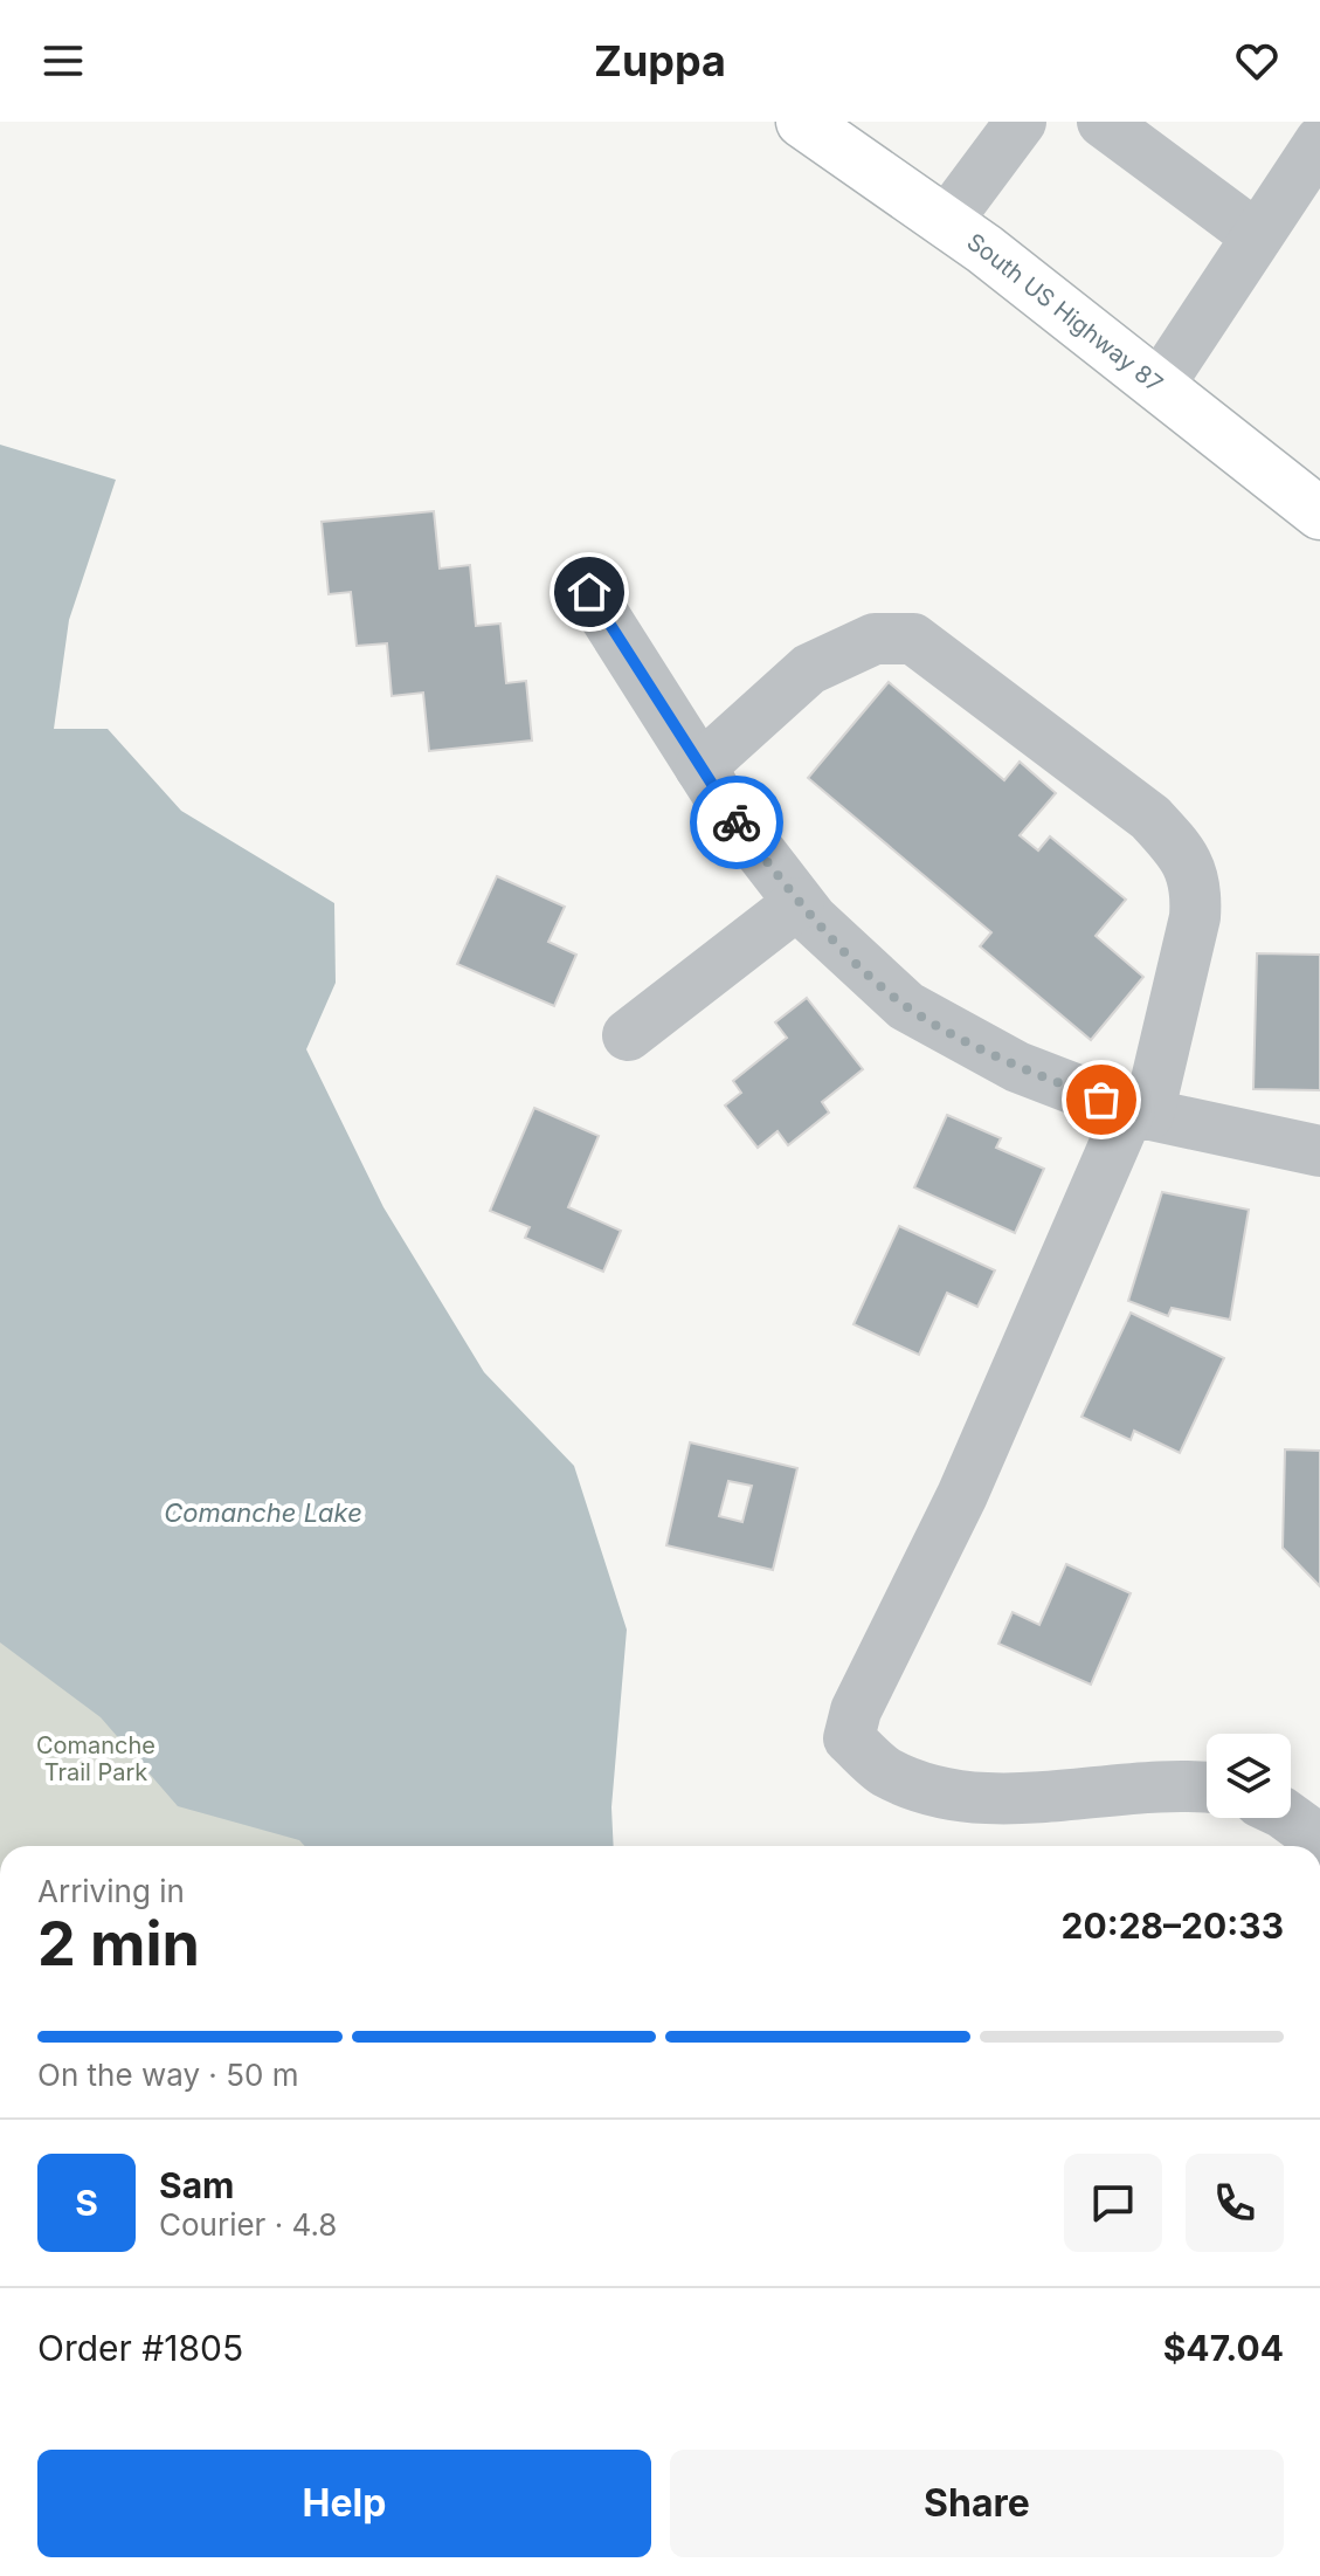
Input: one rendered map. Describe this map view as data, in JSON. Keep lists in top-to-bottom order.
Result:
{
  "streets": {
    "main road": ["South US Highway 87"]
  },
  "water": ["Comanche Lake"],
  "parks": ["Comanche Trail Park"],
  "page": {
    "header": "Zuppa",
    "heading": ["2 min", "Arriving in", "20:28–20:33"],
    "panel": [
      "Sam",
      "Courier · 4.8",
      "Order #1805",
      "$47.04"
    ],
    "bar": "On the way · 50 m",
    "round": "S",
    "buttons": ["Help", "Share"]
  }
}
